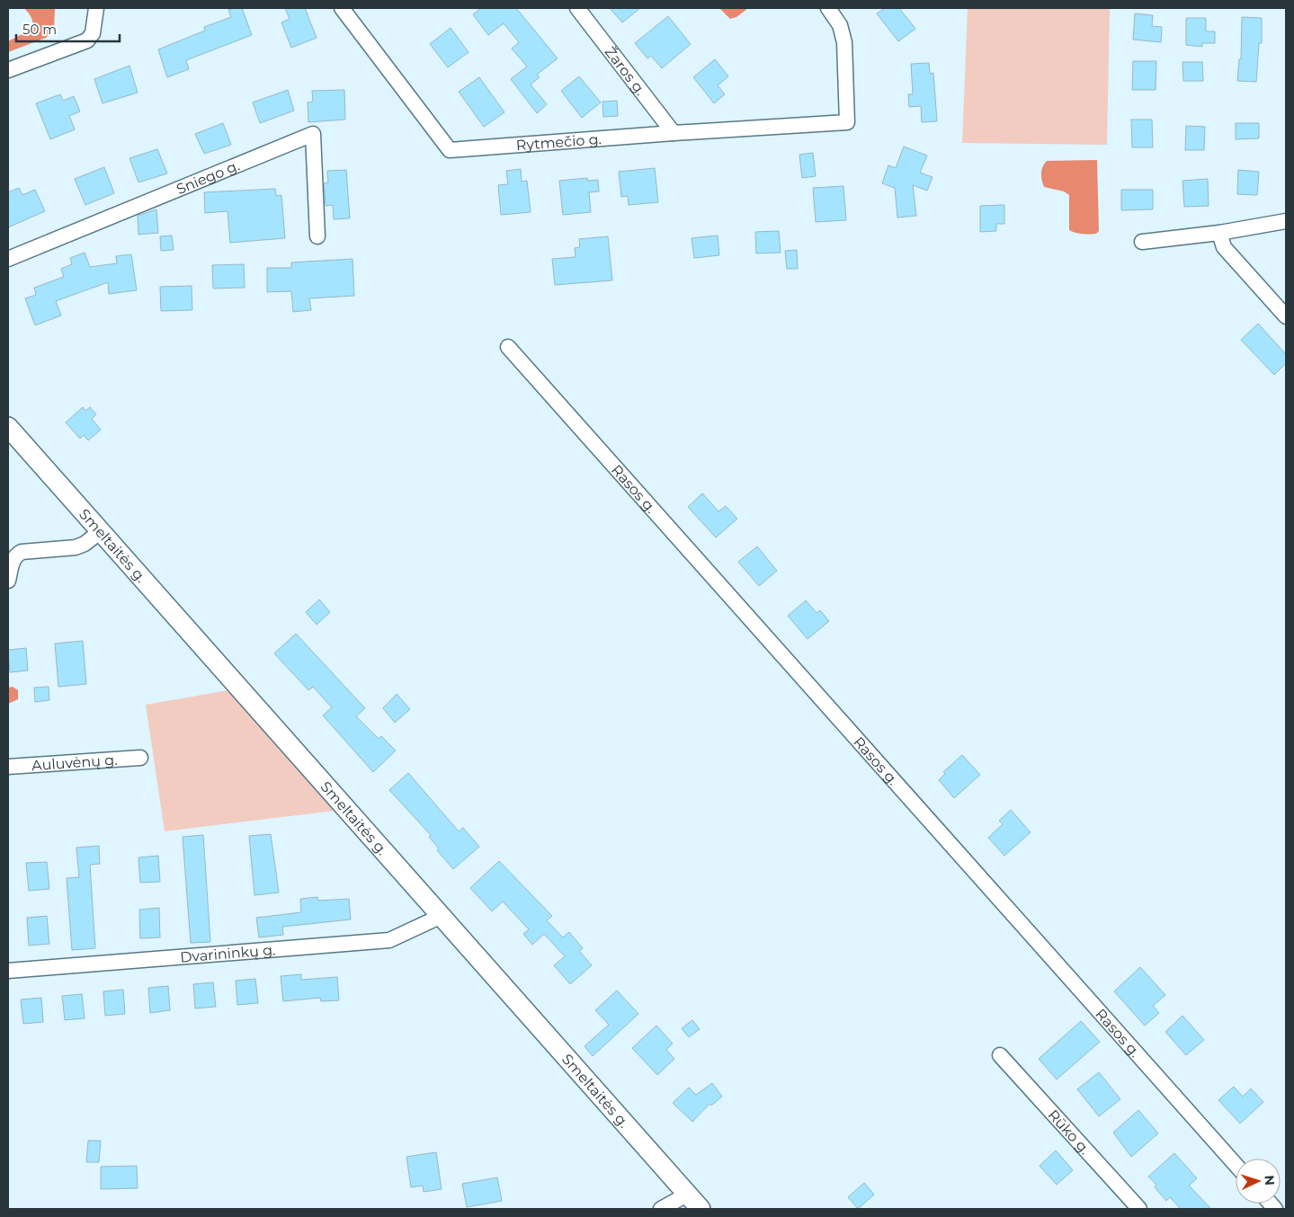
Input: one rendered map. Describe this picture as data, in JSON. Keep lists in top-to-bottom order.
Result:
{
  "streets": {
    "main road": ["Smeltaitės g."],
    "street": [
      "Žaros g.",
      "Rytmečio g.",
      "Sniego g.",
      "Rasos g.",
      "Auluvėnų g.",
      "Dvarininkų g.",
      "Rūko g."
    ]
  },
  "crossings": [
    ["Žaros g.", "Rytmečio g."],
    ["Smeltaitės g.", "Dvarininkų g."]
  ],
  "scale_bar": "50 m",
  "north": "right"
}
